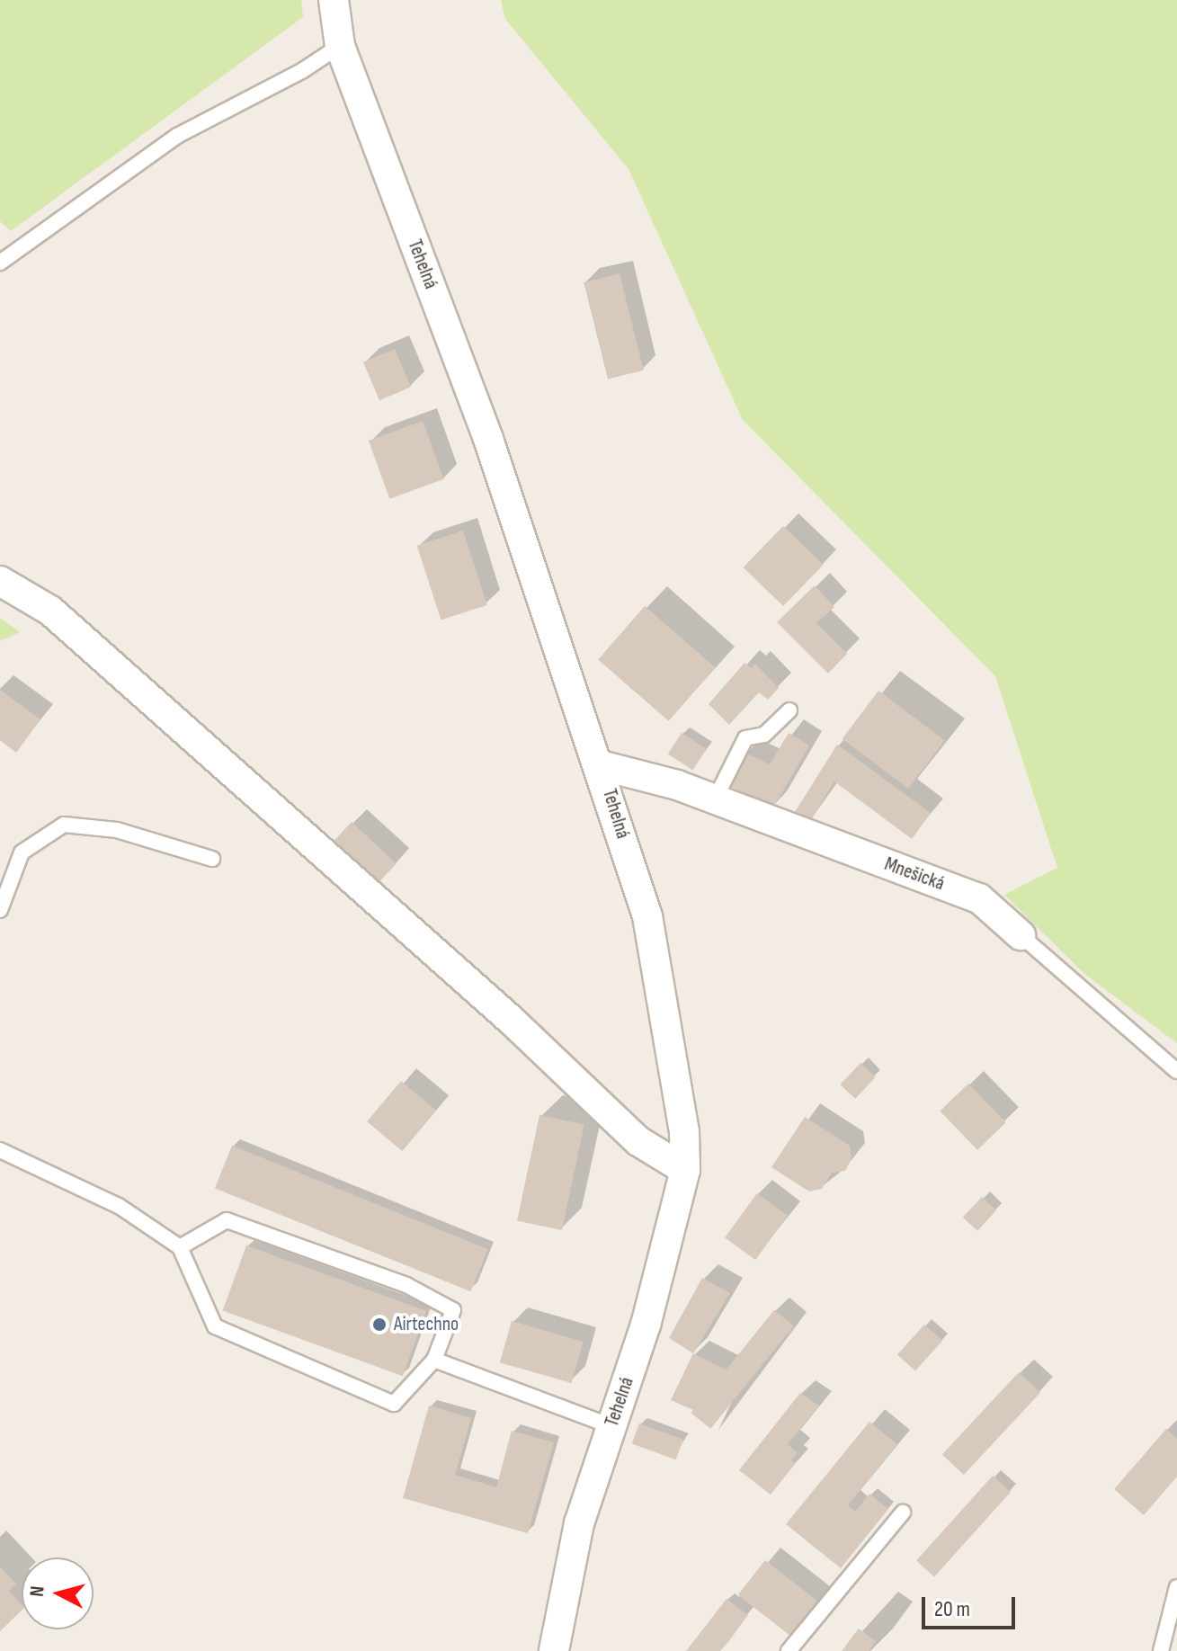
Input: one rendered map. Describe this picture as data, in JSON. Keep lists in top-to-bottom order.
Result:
{
  "streets": {
    "street": ["Tehelná", "Mnešická"]
  },
  "crossings": [
    ["Tehelná", "Mnešická"]
  ],
  "places": ["Airtechno"],
  "scale_bar": "20 m",
  "north": "left"
}
